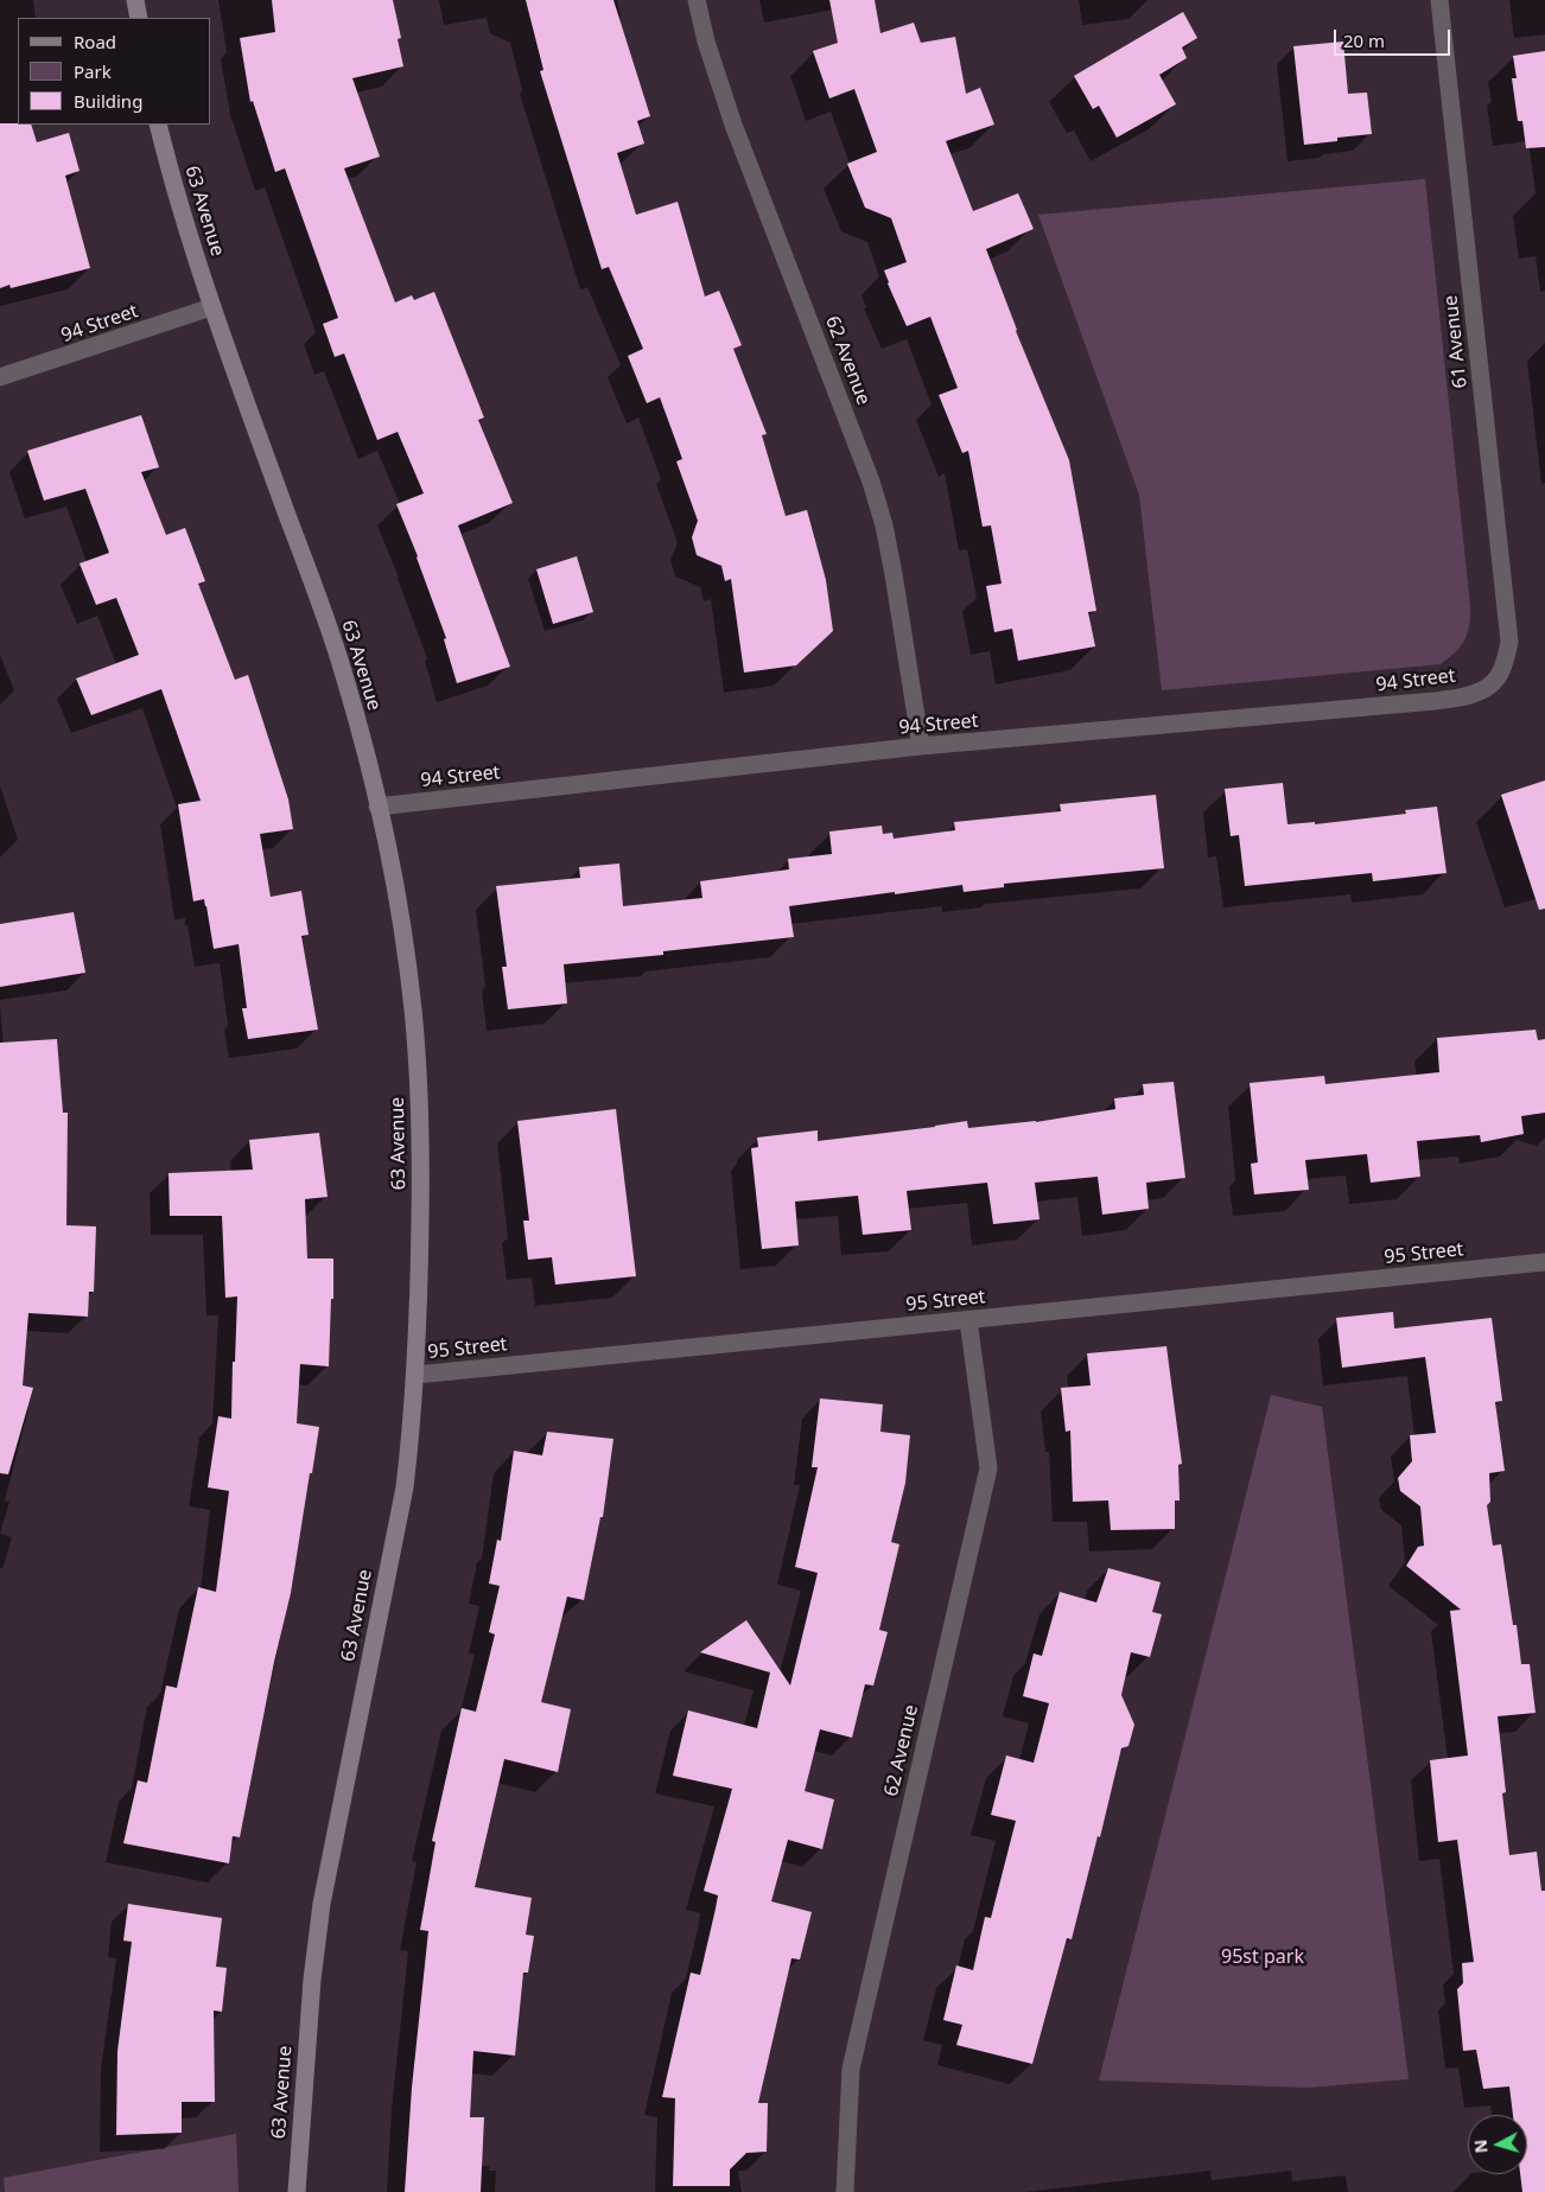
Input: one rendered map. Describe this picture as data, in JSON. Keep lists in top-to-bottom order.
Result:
{
  "streets": {
    "street": [
      "63 Avenue",
      "94 Street",
      "61 Avenue",
      "62 Avenue",
      "95 Street"
    ]
  },
  "crossings": [
    ["63 Avenue", "94 Street"],
    ["63 Avenue", "95 Street"],
    ["94 Street", "61 Avenue"],
    ["94 Street", "62 Avenue"],
    ["62 Avenue", "95 Street"]
  ],
  "parks": ["95st park"],
  "legend": ["Road", "Park", "Building"],
  "scale_bar": "20 m",
  "north": "left"
}
